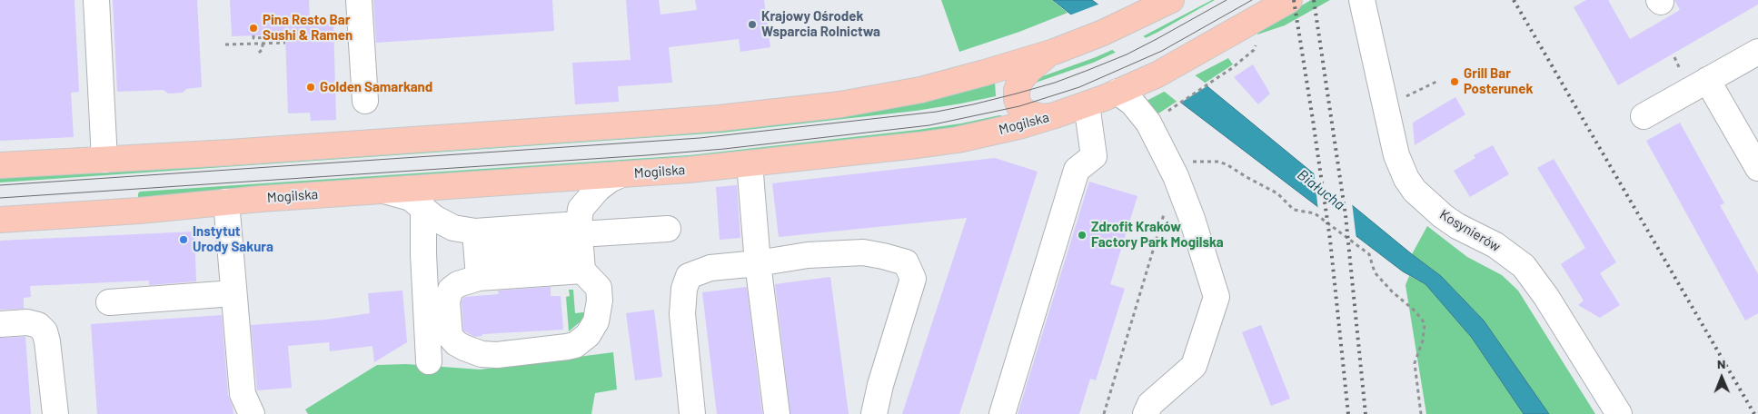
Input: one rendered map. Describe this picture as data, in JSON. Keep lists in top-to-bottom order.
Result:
{
  "streets": {
    "main road": ["Mogilska"],
    "street": ["Kosynierów"]
  },
  "water": ["Białucha"],
  "places": [
    "Krajowy Ośrodek Wsparcia Rolnictwa",
    "Pina Resto Bar Sushi & Ramen",
    "Grill Bar Posterunek",
    "Golden Samarkand",
    "Zdrofit Kraków Factory Park Mogilska",
    "Instytut Urody Sakura"
  ],
  "north": "top"
}
